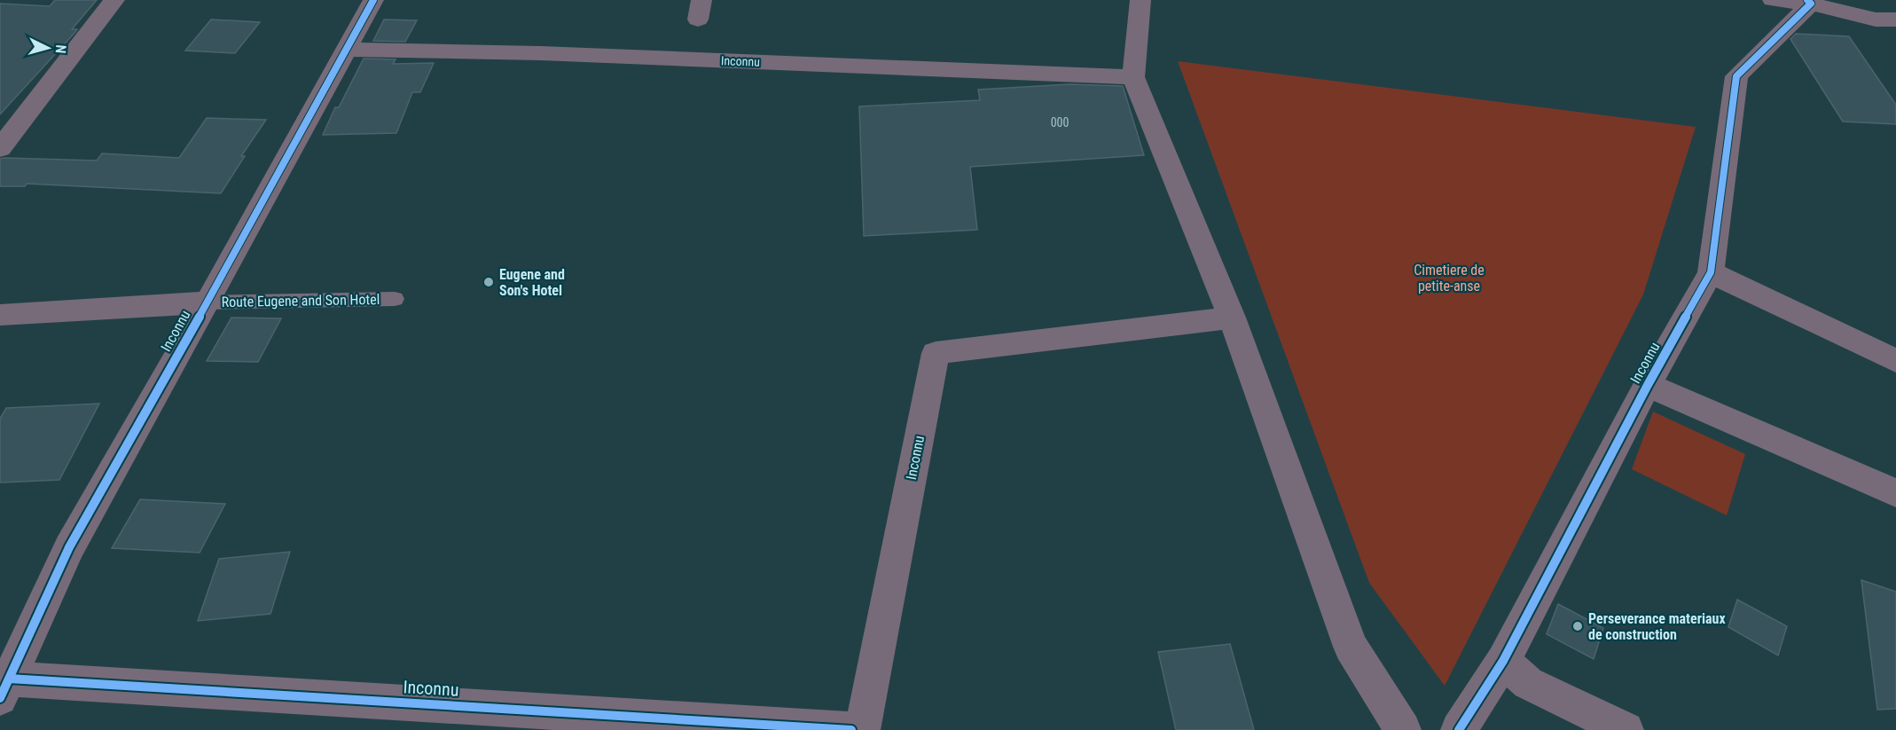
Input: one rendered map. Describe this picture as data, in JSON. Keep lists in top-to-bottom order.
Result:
{
  "streets": {
    "street": ["Inconnu"],
    "lane": ["Route Eugene and Son Hotel"]
  },
  "crossings": [
    ["Inconnu", "Route Eugene and Son Hotel"]
  ],
  "parks": ["Cimetiere de petite-anse"],
  "places": ["Eugene and Son's Hotel", "Perseverance materiaux de construction"],
  "house_numbers": ["000"],
  "north": "right"
}
